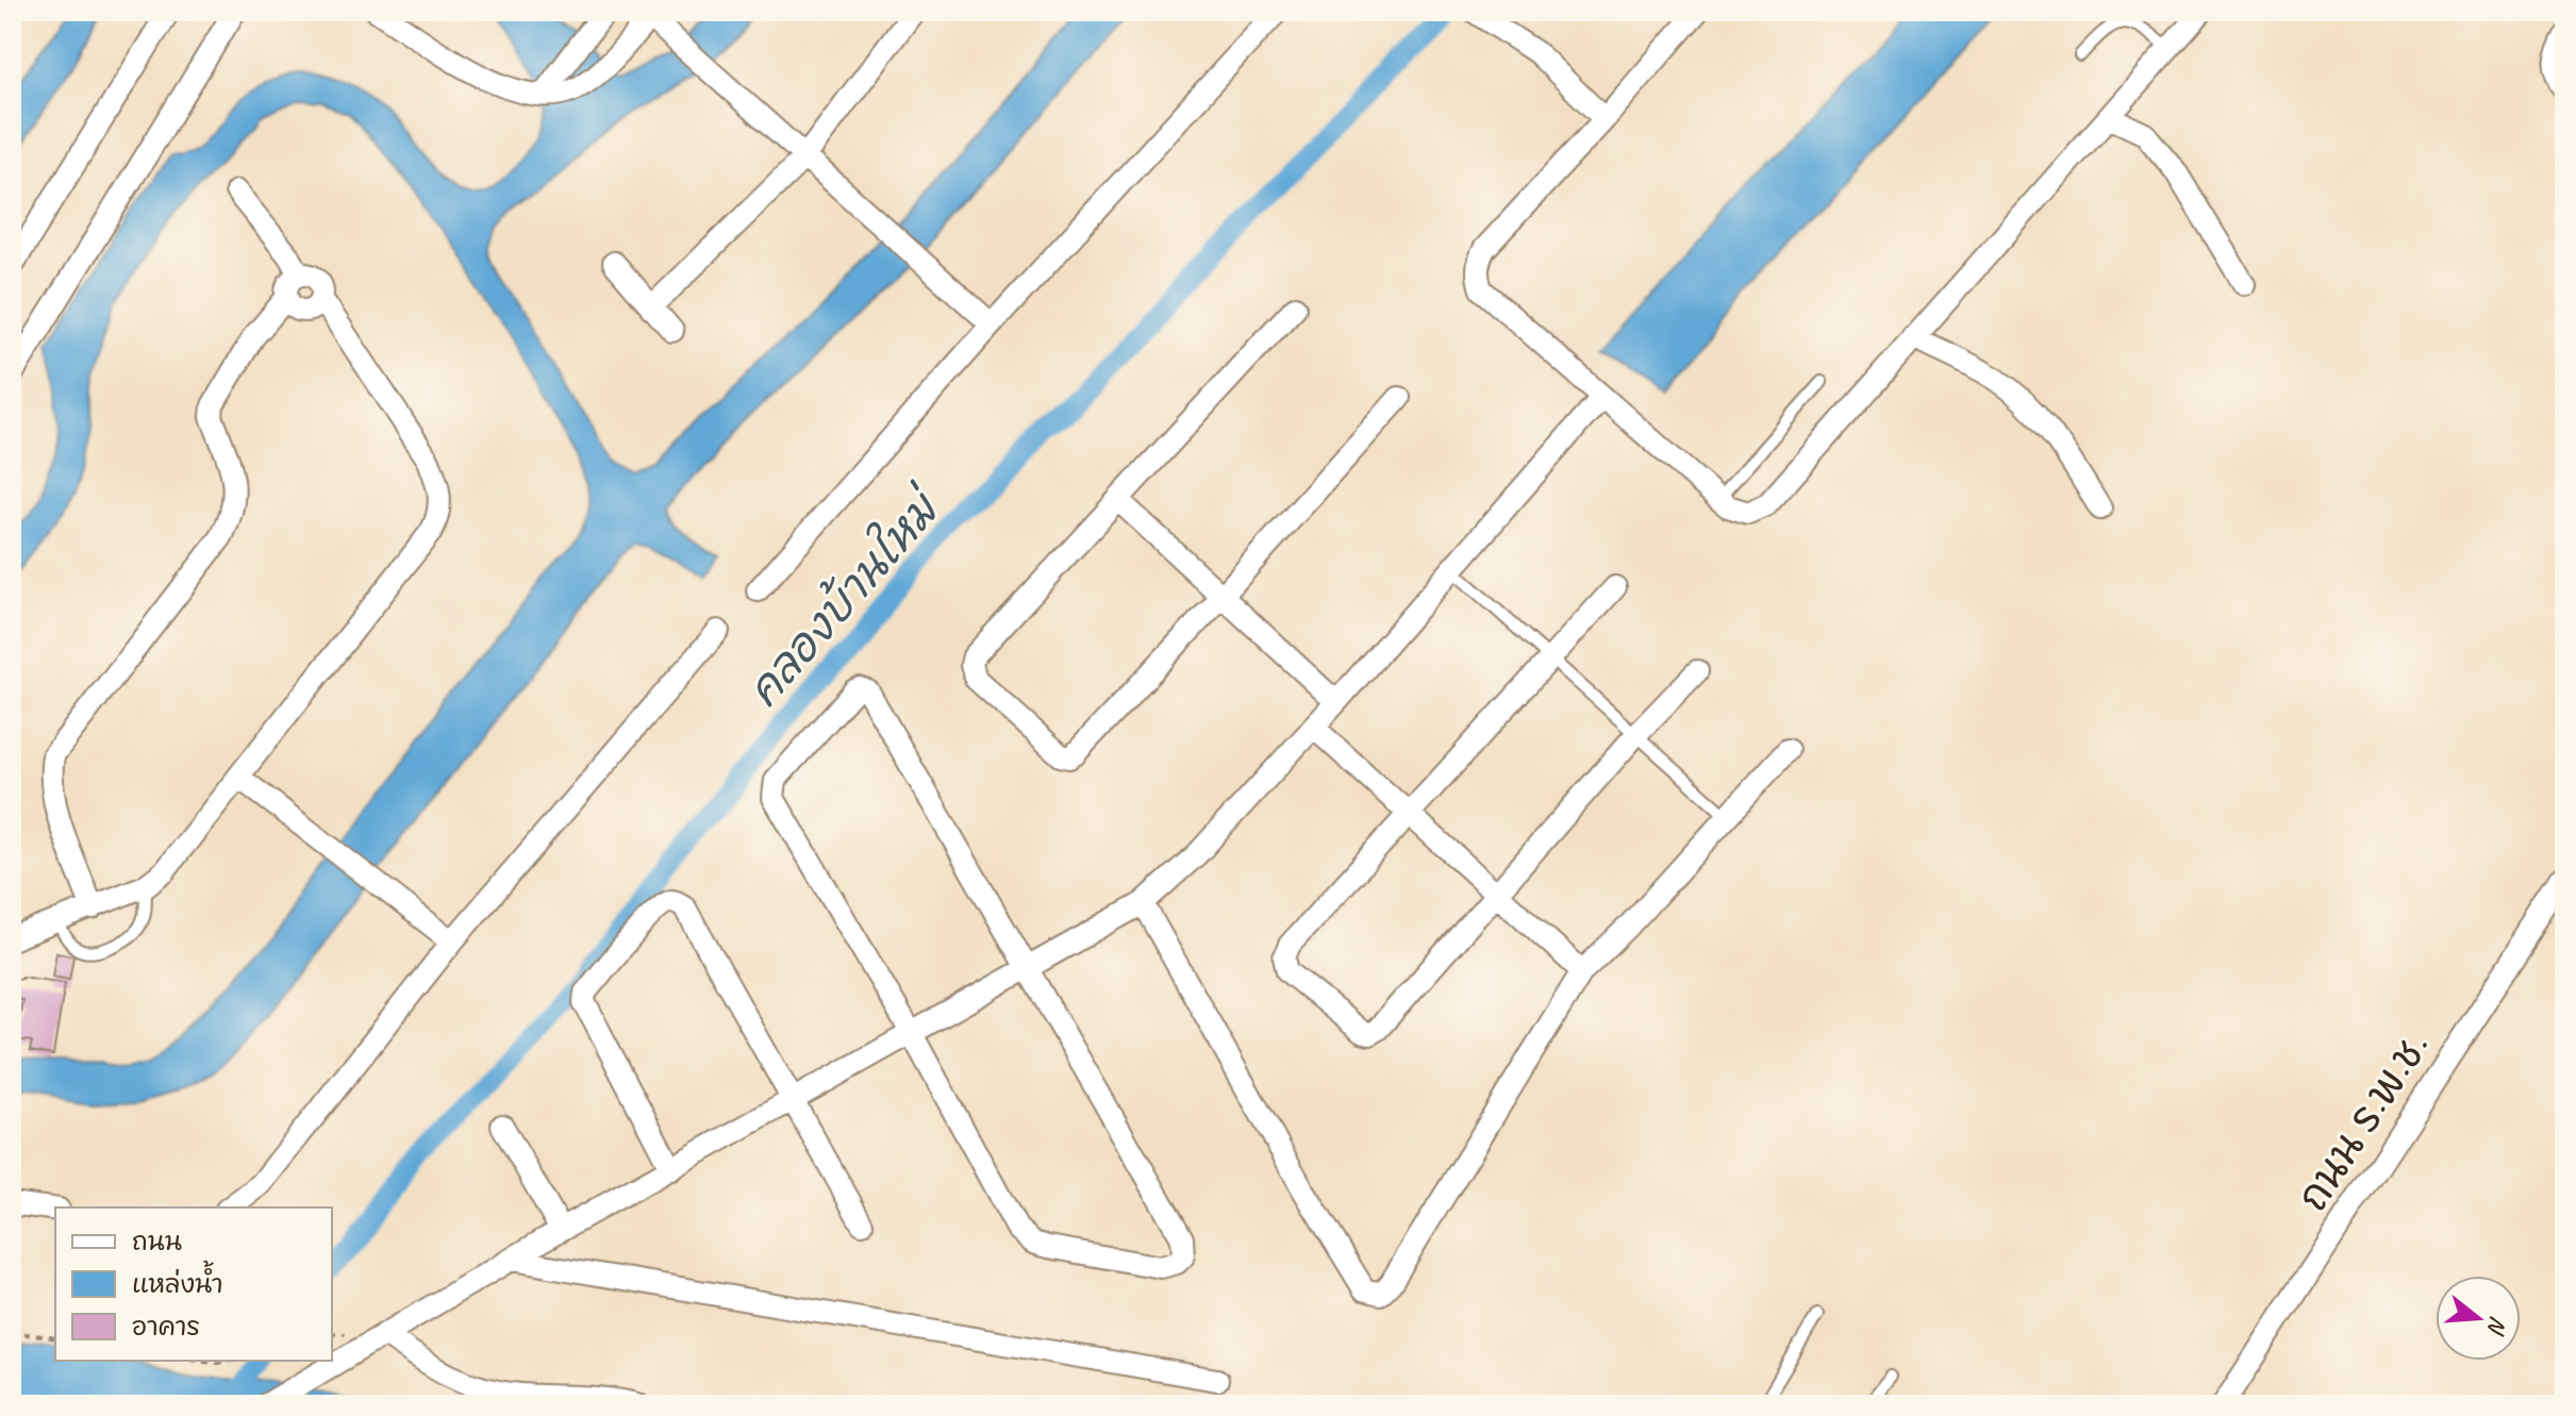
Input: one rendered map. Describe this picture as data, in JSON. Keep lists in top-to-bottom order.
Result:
{
  "streets": {
    "street": ["ถนน ร.พ.ช."]
  },
  "water": ["คลองบ้านใหม่"],
  "legend": ["ถนน", "แหล่งน้ำ", "อาคาร"],
  "north": "right"
}
